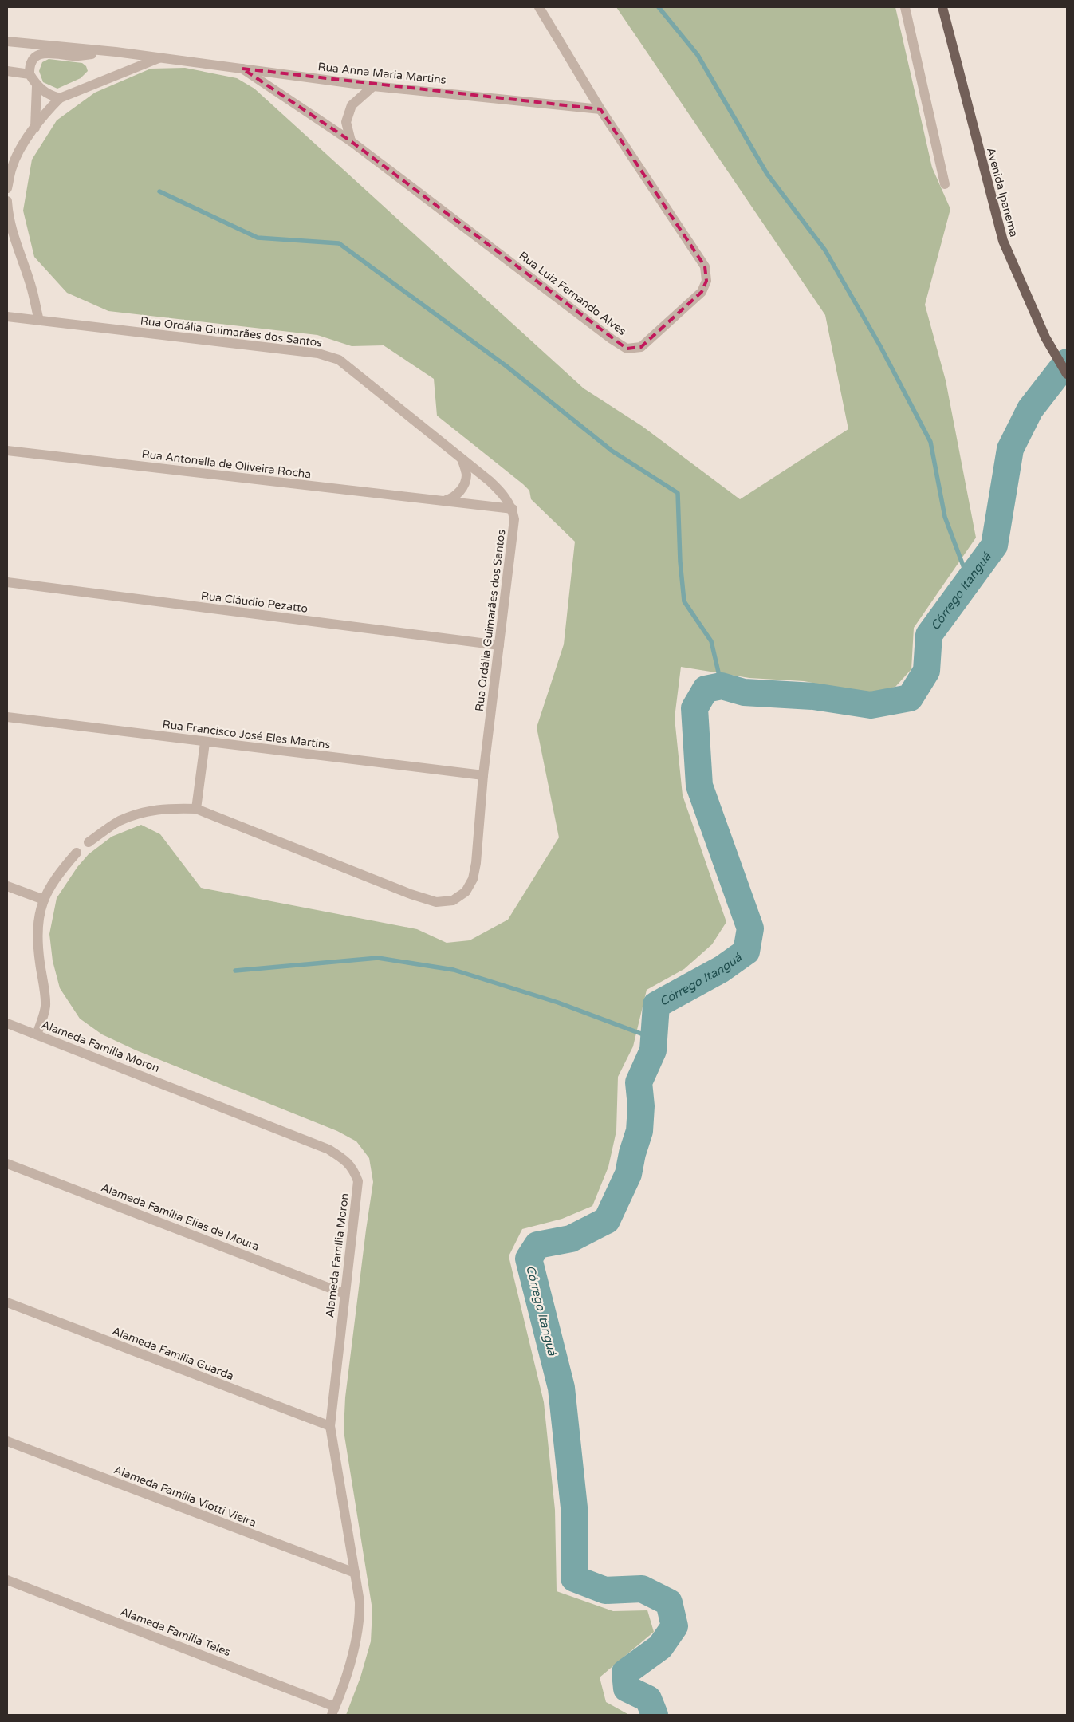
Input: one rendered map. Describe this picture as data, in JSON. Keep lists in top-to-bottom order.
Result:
{
  "streets": {
    "main road": ["Avenida Ipanema"],
    "street": [
      "Rua Anna Maria Martins",
      "Rua Luiz Fernando Alves",
      "Rua Ordália Guimarães dos Santos",
      "Rua Antonella de Oliveira Rocha",
      "Rua Cláudio Pezatto",
      "Rua Francisco José Eles Martins",
      "Alameda Família Moron",
      "Alameda Família Elias de Moura",
      "Alameda Família Guarda",
      "Alameda Família Viotti Vieira",
      "Alameda Família Teles"
    ]
  },
  "crossings": [
    ["Rua Anna Maria Martins", "Rua Luiz Fernando Alves"],
    ["Rua Ordália Guimarães dos Santos", "Rua Antonella de Oliveira Rocha"],
    ["Rua Ordália Guimarães dos Santos", "Rua Cláudio Pezatto"],
    ["Rua Ordália Guimarães dos Santos", "Rua Francisco José Eles Martins"],
    ["Alameda Família Moron", "Alameda Família Elias de Moura"],
    ["Alameda Família Moron", "Alameda Família Guarda"],
    ["Alameda Família Moron", "Alameda Família Viotti Vieira"],
    ["Alameda Família Moron", "Alameda Família Teles"]
  ],
  "water": ["Córrego Itanguá"]
}
